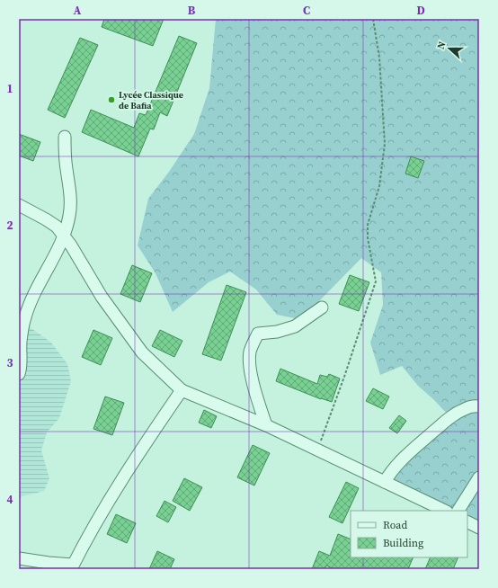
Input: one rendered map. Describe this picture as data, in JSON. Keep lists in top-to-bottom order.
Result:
{
  "places": ["Lycée Classique de Bafia"],
  "legend": ["Road", "Building"],
  "north": "left",
  "grid": {
    "columns": [
      "A",
      "B",
      "C",
      "D"
    ],
    "rows": [
      "1",
      "2",
      "3",
      "4"
    ]
  }
}
